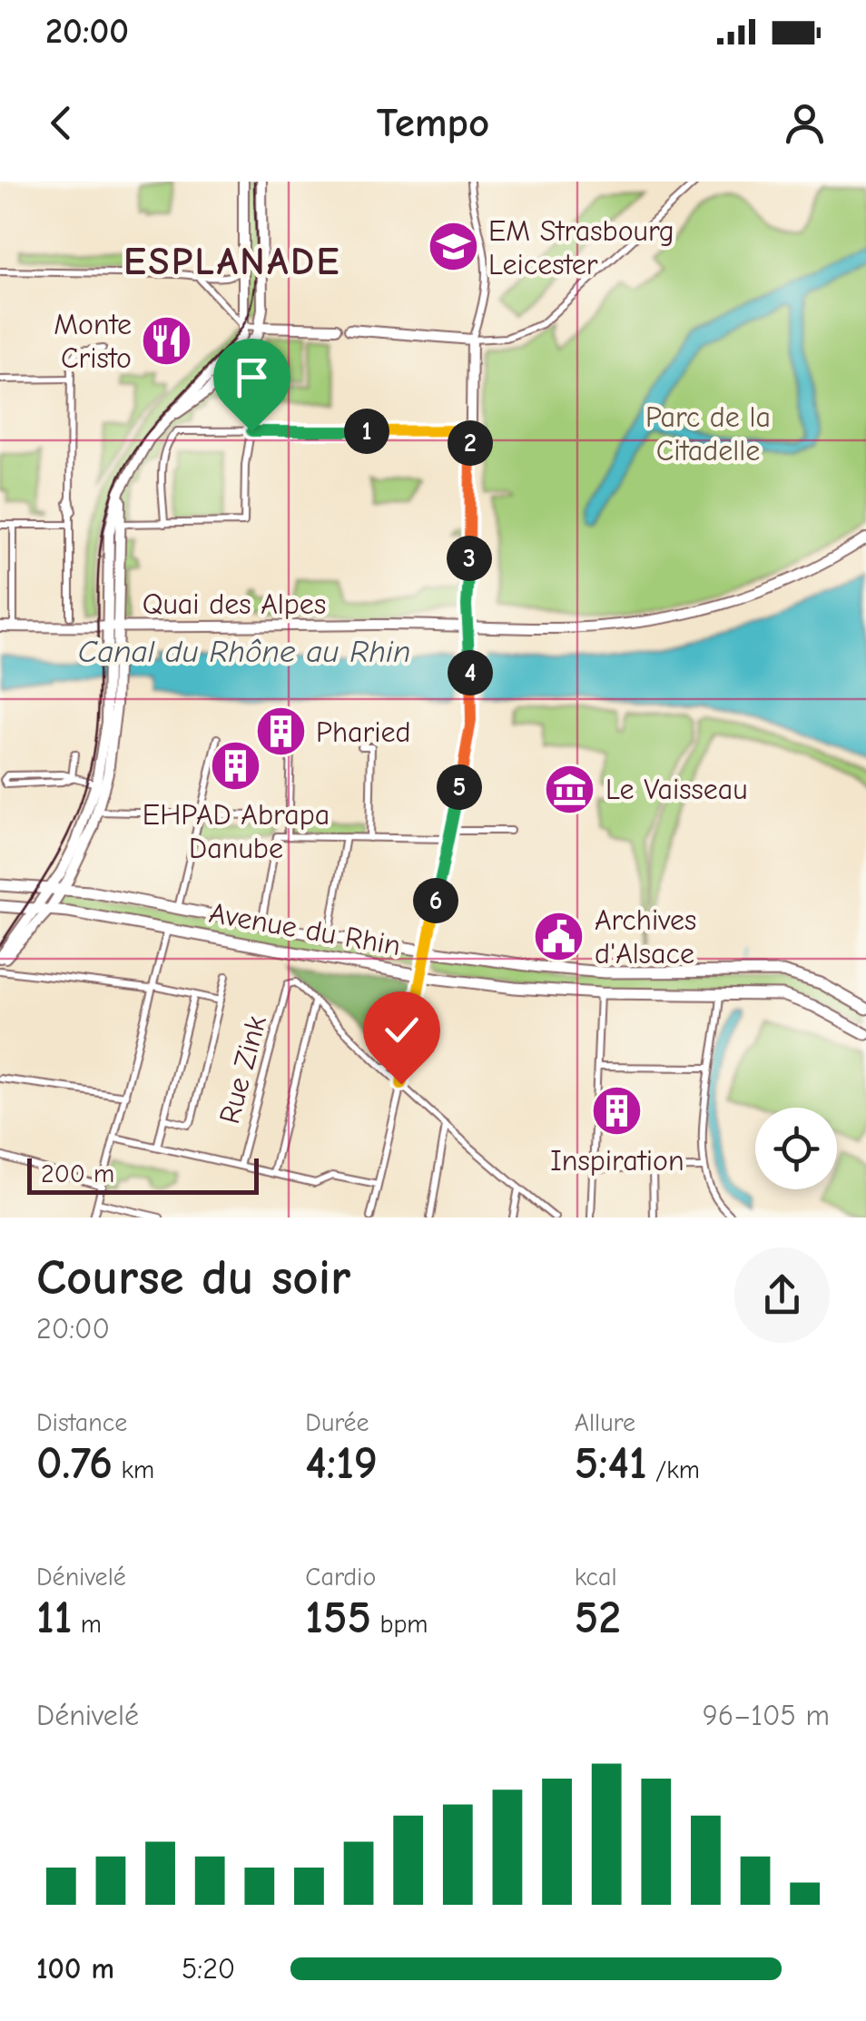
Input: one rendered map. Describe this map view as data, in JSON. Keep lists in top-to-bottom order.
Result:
{
  "streets": {
    "main road": ["Avenue du Rhin"],
    "street": ["Quai des Alpes", "Rue Zink"]
  },
  "districts": ["ESPLANADE"],
  "water": ["Canal du Rhône au Rhin"],
  "parks": ["Parc de la Citadelle"],
  "places": {
    "school or university": ["EM Strasbourg Leicester"],
    "restaurant": ["Monte Cristo"],
    "building": ["Pharied", "EHPAD Abrapa Danube", "Inspiration"],
    "museum": ["Le Vaisseau"],
    "public building": ["Archives d'Alsace"]
  },
  "scale_bar": "200 m",
  "page": {
    "status": "20:00",
    "header": "Tempo",
    "pins": [
      "1",
      "2",
      "3",
      "4",
      "5",
      "6"
    ],
    "scale": "200 m",
    "heading": ["Course du soir", "20:00"],
    "stats": [
      ["Distance", "0.76 km"],
      ["Durée", "4:19"],
      ["Allure", "5:41 /km"],
      ["Dénivelé", "11 m"],
      ["Cardio", "155 bpm"],
      ["kcal", "52"]
    ],
    "chart": ["Dénivelé", "96–105 m"],
    "list": [
      {
        "name": "100 m",
        "note": "5:20"
      }
    ]
  }
}
